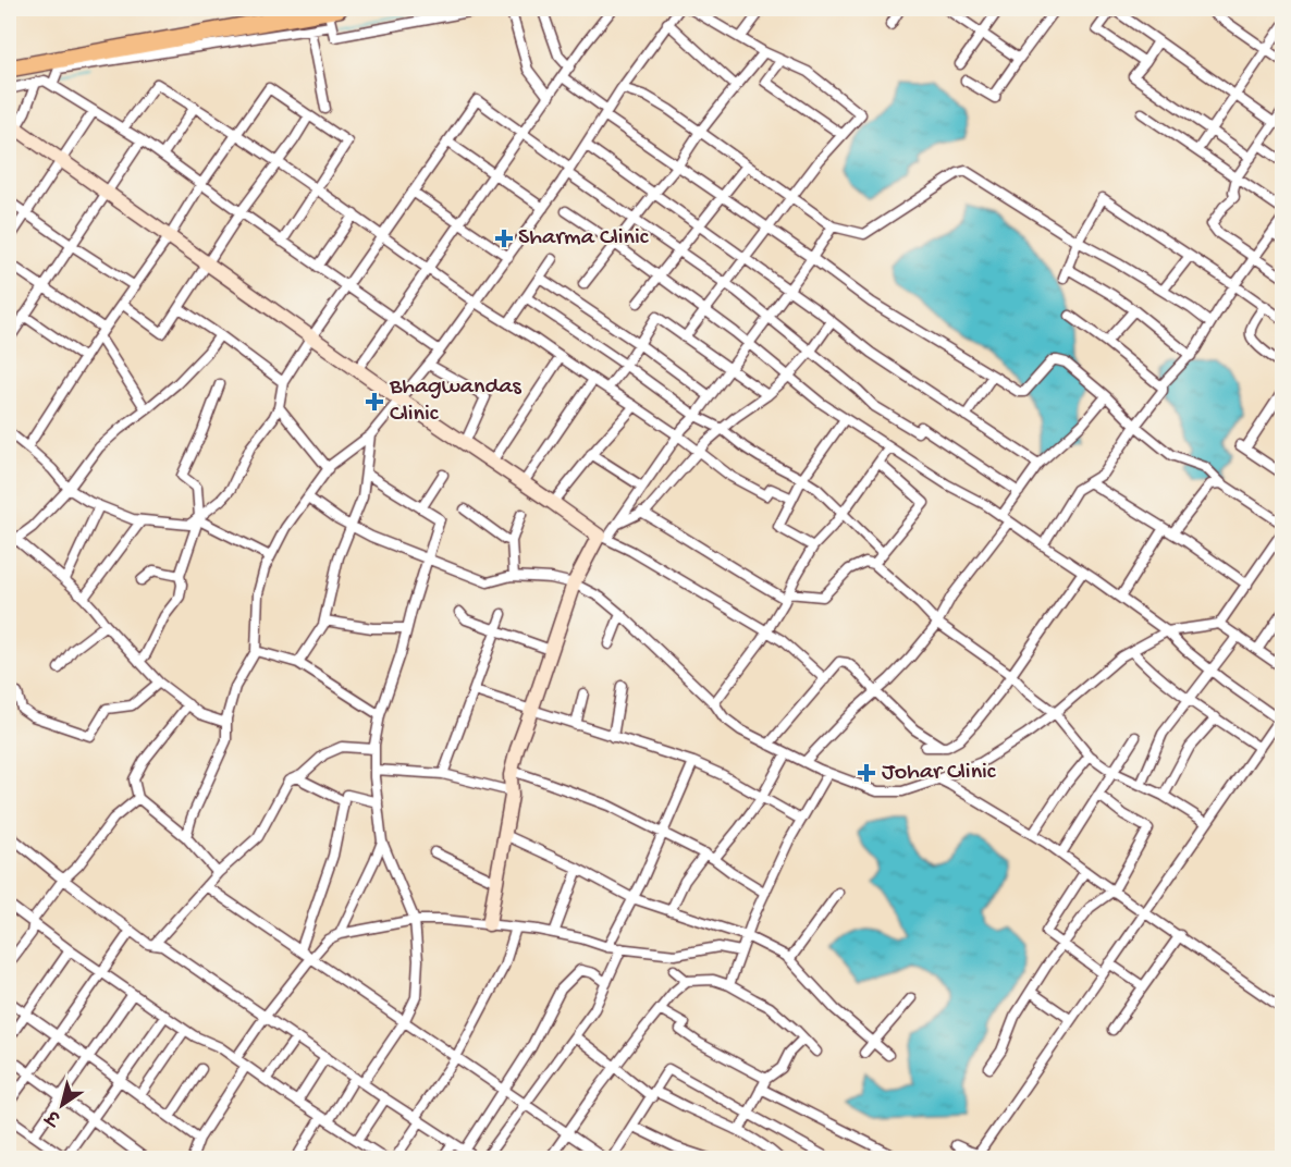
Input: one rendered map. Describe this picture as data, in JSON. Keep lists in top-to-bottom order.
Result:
{
  "places": {
    "health": ["Sharma Clinic", "Bhagwandas Clinic", "Johar Clinic"]
  },
  "north": "bottom left"
}
